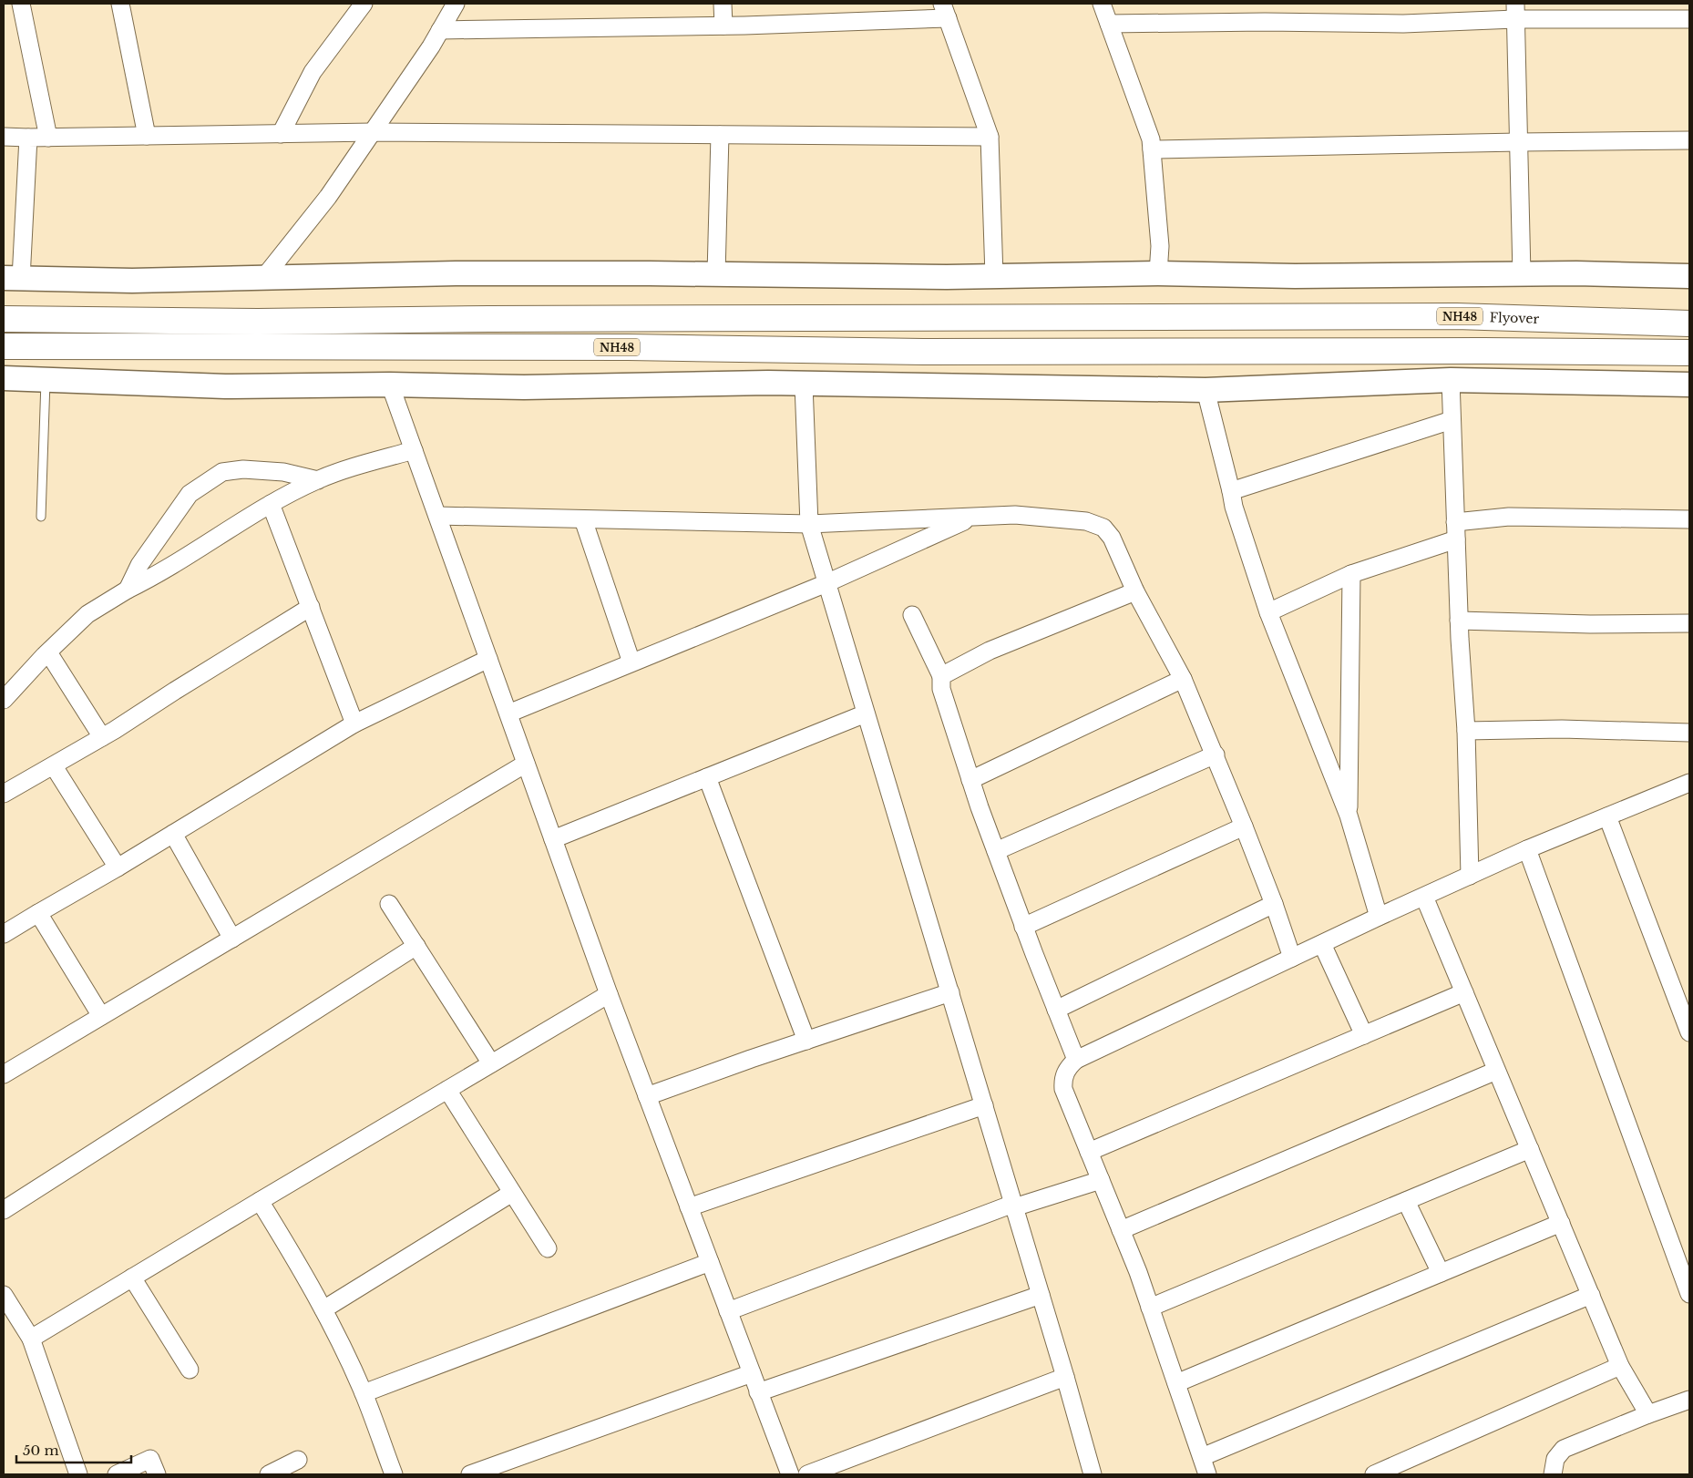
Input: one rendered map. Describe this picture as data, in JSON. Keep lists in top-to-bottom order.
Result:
{
  "streets": {
    "highway": ["NH48", "Flyover"]
  },
  "scale_bar": "50 m"
}
